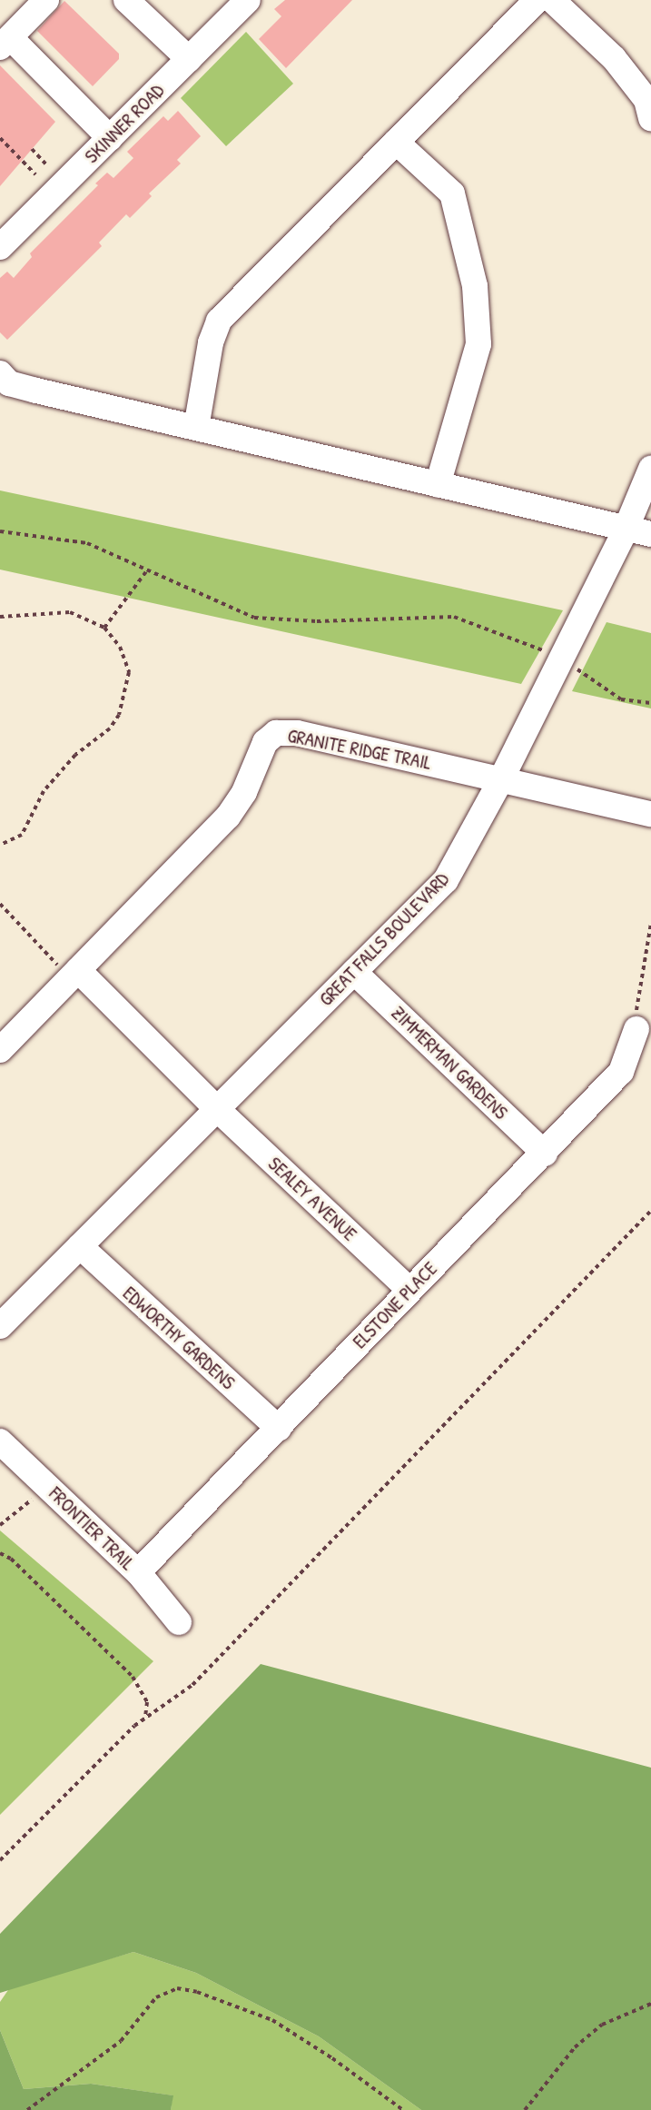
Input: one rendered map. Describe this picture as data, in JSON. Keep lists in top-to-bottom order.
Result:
{
  "streets": {
    "street": [
      "SKINNER ROAD",
      "GRANITE RIDGE TRAIL",
      "GREAT FALLS BOULEVARD",
      "ZIMMERMAN GARDENS",
      "SEALEY AVENUE",
      "ELSTONE PLACE",
      "EDWORTHY GARDENS",
      "FRONTIER TRAIL"
    ]
  },
  "crossings": [
    ["GRANITE RIDGE TRAIL", "GREAT FALLS BOULEVARD"],
    ["GREAT FALLS BOULEVARD", "ZIMMERMAN GARDENS"],
    ["GREAT FALLS BOULEVARD", "SEALEY AVENUE"],
    ["GREAT FALLS BOULEVARD", "EDWORTHY GARDENS"],
    ["ZIMMERMAN GARDENS", "ELSTONE PLACE"],
    ["SEALEY AVENUE", "ELSTONE PLACE"],
    ["ELSTONE PLACE", "EDWORTHY GARDENS"],
    ["ELSTONE PLACE", "FRONTIER TRAIL"]
  ]
}
